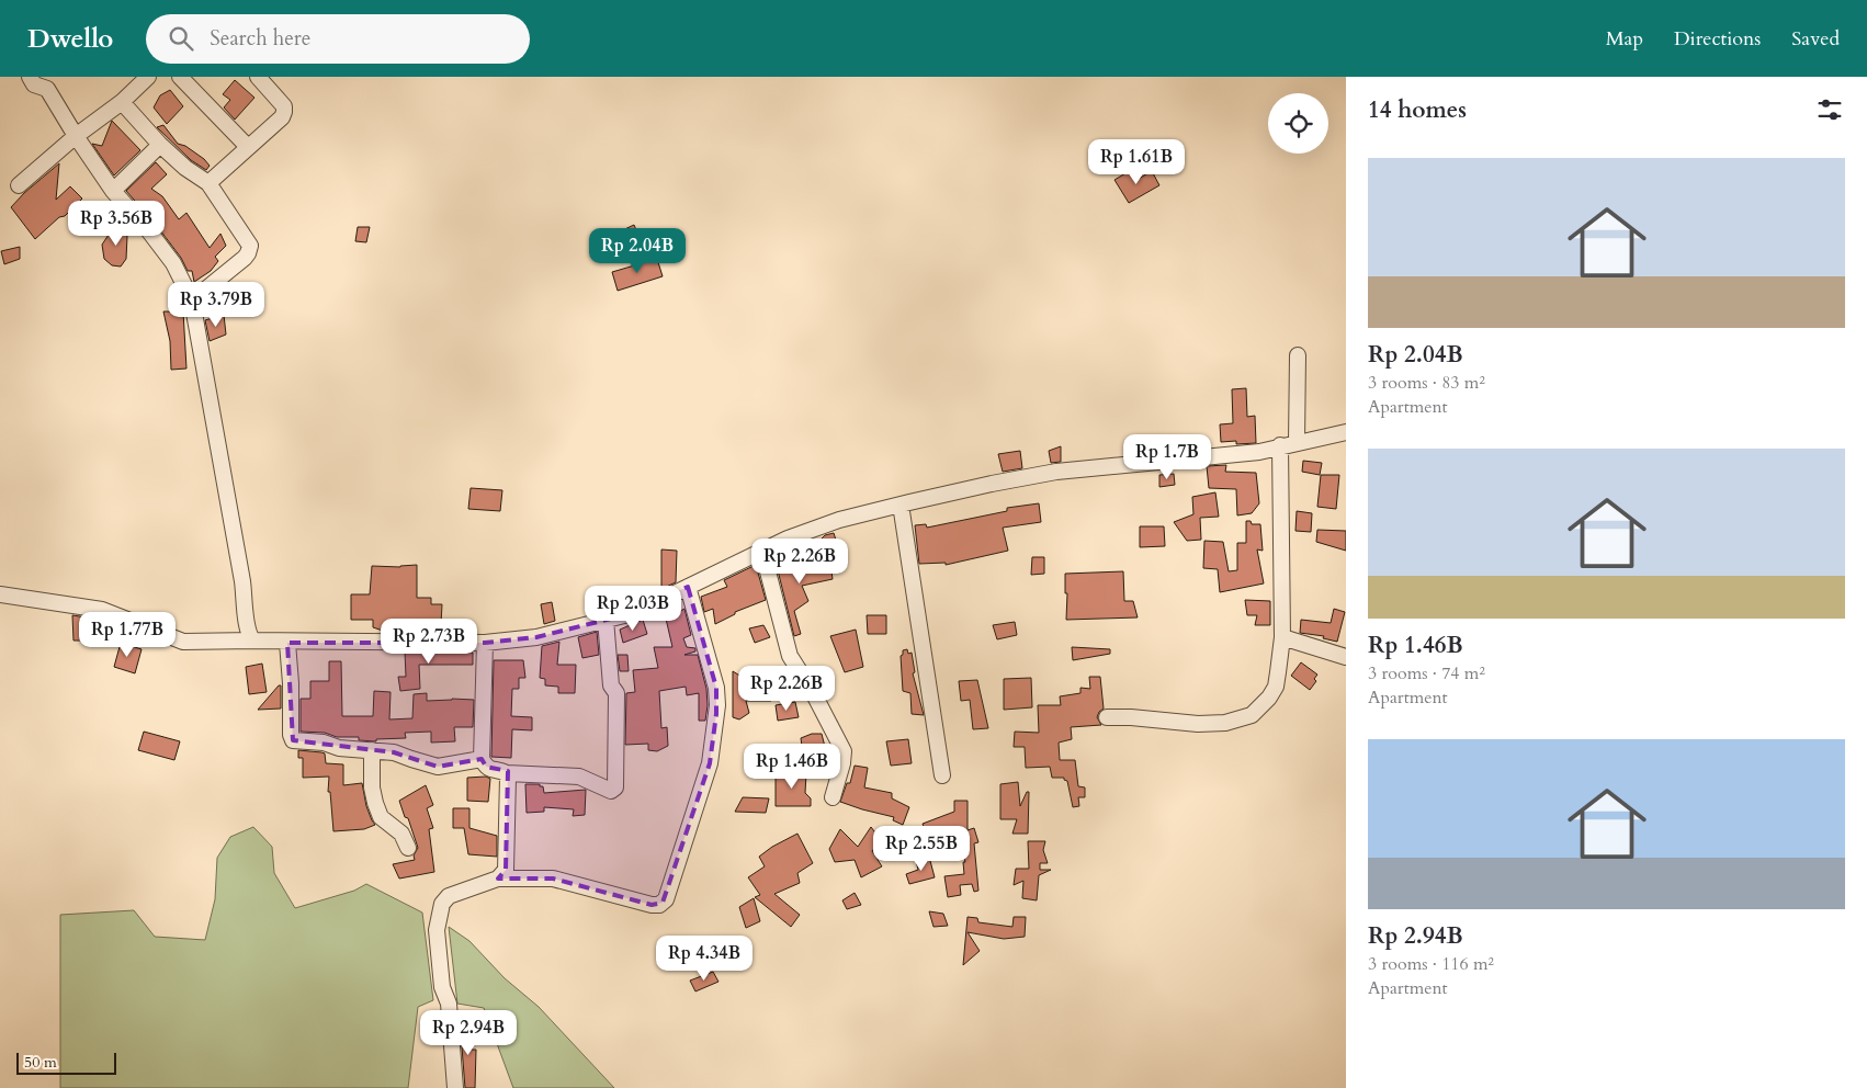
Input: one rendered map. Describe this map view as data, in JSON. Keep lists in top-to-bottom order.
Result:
{
  "scale_bar": "50 m",
  "page": {
    "header": "Dwello",
    "search": "Search here",
    "nav": ["Map", "Directions", "Saved"],
    "heading": "14 homes",
    "price": [
      "Rp 1.61B",
      "Rp 3.56B",
      "Rp 2.04B",
      "Rp 3.79B",
      "Rp 1.7B",
      "Rp 2.26B",
      "Rp 2.03B",
      "Rp 1.77B",
      "Rp 2.73B",
      "Rp 2.26B",
      "Rp 1.46B",
      "Rp 2.55B",
      "Rp 4.34B",
      "Rp 2.94B"
    ],
    "list": [
      {
        "name": "Rp 2.04B",
        "note": "3 rooms · 83 m² · Apartment"
      },
      {
        "name": "Rp 1.46B",
        "note": "3 rooms · 74 m² · Apartment"
      },
      {
        "name": "Rp 2.94B",
        "note": "3 rooms · 116 m² · Apartment"
      }
    ],
    "scale": "50 m"
  }
}
